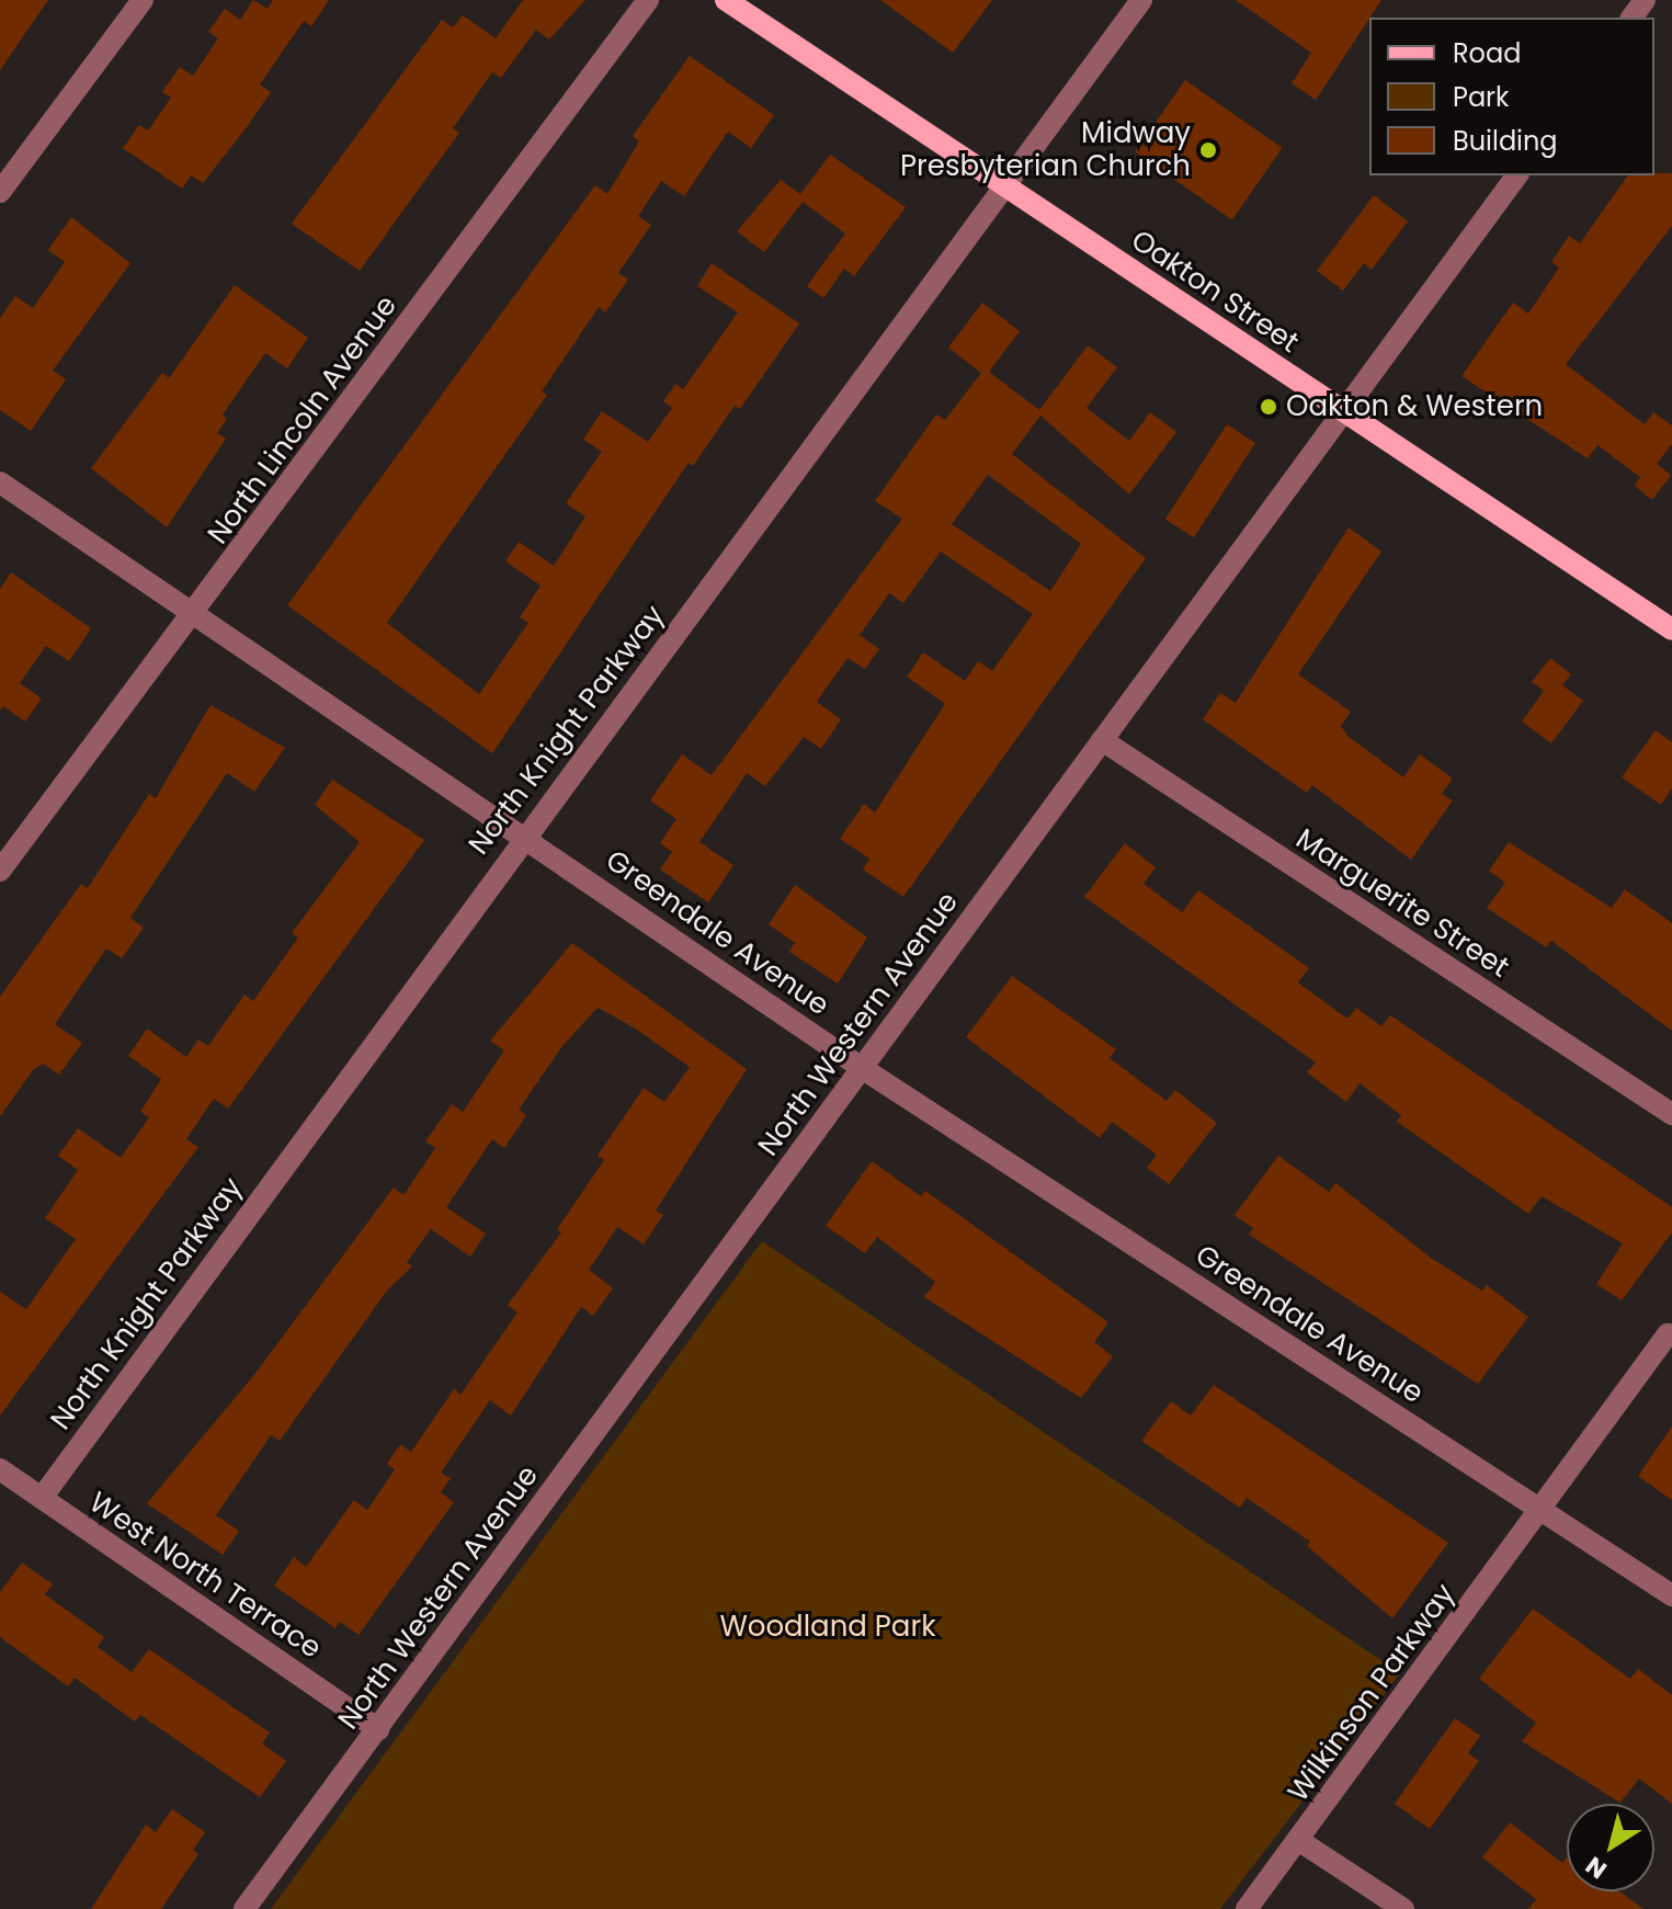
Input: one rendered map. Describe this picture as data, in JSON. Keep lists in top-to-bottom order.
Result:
{
  "streets": {
    "main road": ["Oakton Street"],
    "street": [
      "North Lincoln Avenue",
      "North Knight Parkway",
      "Marguerite Street",
      "Greendale Avenue",
      "North Western Avenue",
      "West North Terrace",
      "Wilkinson Parkway"
    ]
  },
  "crossings": [
    ["Oakton Street", "North Knight Parkway"],
    ["Oakton Street", "North Western Avenue"],
    ["North Lincoln Avenue", "Greendale Avenue"],
    ["North Knight Parkway", "Greendale Avenue"],
    ["North Knight Parkway", "West North Terrace"],
    ["Marguerite Street", "North Western Avenue"],
    ["Greendale Avenue", "North Western Avenue"],
    ["Greendale Avenue", "Wilkinson Parkway"],
    ["North Western Avenue", "West North Terrace"]
  ],
  "parks": ["Woodland Park"],
  "places": ["Midway Presbyterian Church", "Oakton & Western"],
  "legend": ["Road", "Park", "Building"],
  "north": "bottom left"
}
